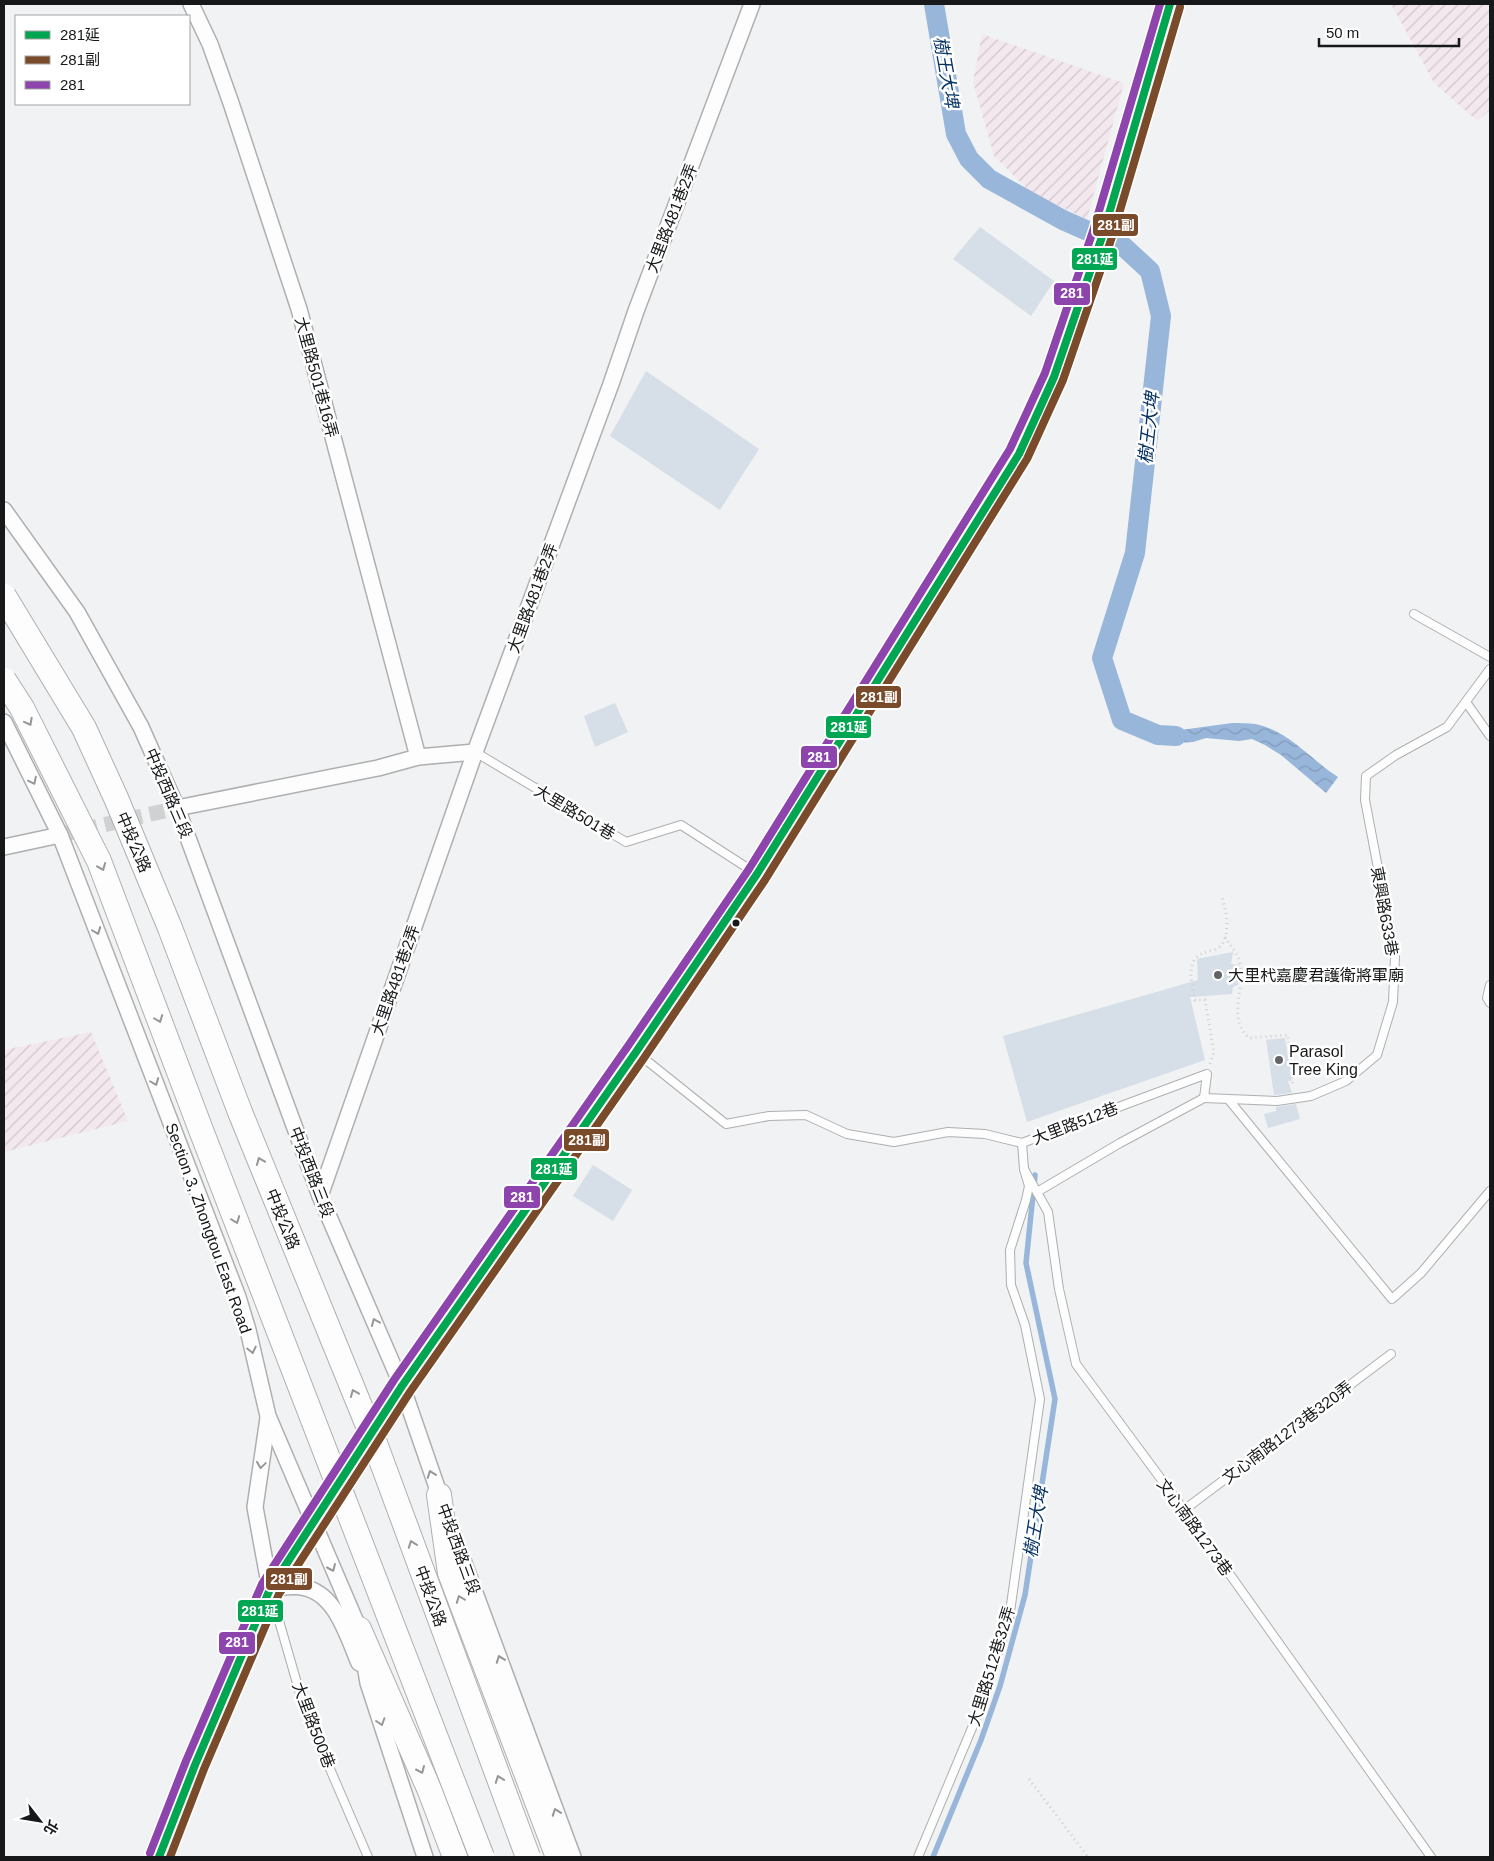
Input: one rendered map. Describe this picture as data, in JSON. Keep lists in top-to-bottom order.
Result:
{
  "streets": {
    "main road": ["中投公路"],
    "street": [
      "大里路481巷2弄",
      "大里路501巷16弄",
      "中投西路三段",
      "Section 3, Zhongtou East Road"
    ],
    "lane": [
      "大里路501巷",
      "東興路633巷",
      "大里路512巷",
      "文心南路1273巷320弄",
      "文心南路1273巷",
      "大里路512巷32弄",
      "大里路500巷"
    ]
  },
  "crossings": [
    ["大里路481巷2弄", "中投西路三段"],
    ["大里路481巷2弄", "大里路501巷"],
    ["東興路633巷", "大里路512巷"],
    ["大里路512巷", "文心南路1273巷"],
    ["大里路512巷", "大里路512巷32弄"],
    ["文心南路1273巷320弄", "文心南路1273巷"],
    ["文心南路1273巷", "大里路512巷32弄"]
  ],
  "one_way": ["中投西路三段", "Section 3, Zhongtou East Road"],
  "water": ["樹王大埤"],
  "places": ["大里杙嘉慶君護衛將軍廟", "Parasol Tree King"],
  "lines": ["transit line 281延", "transit line 281", "transit line 281副"],
  "legend": ["281延", "281副", "281"],
  "scale_bar": "50 m",
  "north": "bottom right"
}
